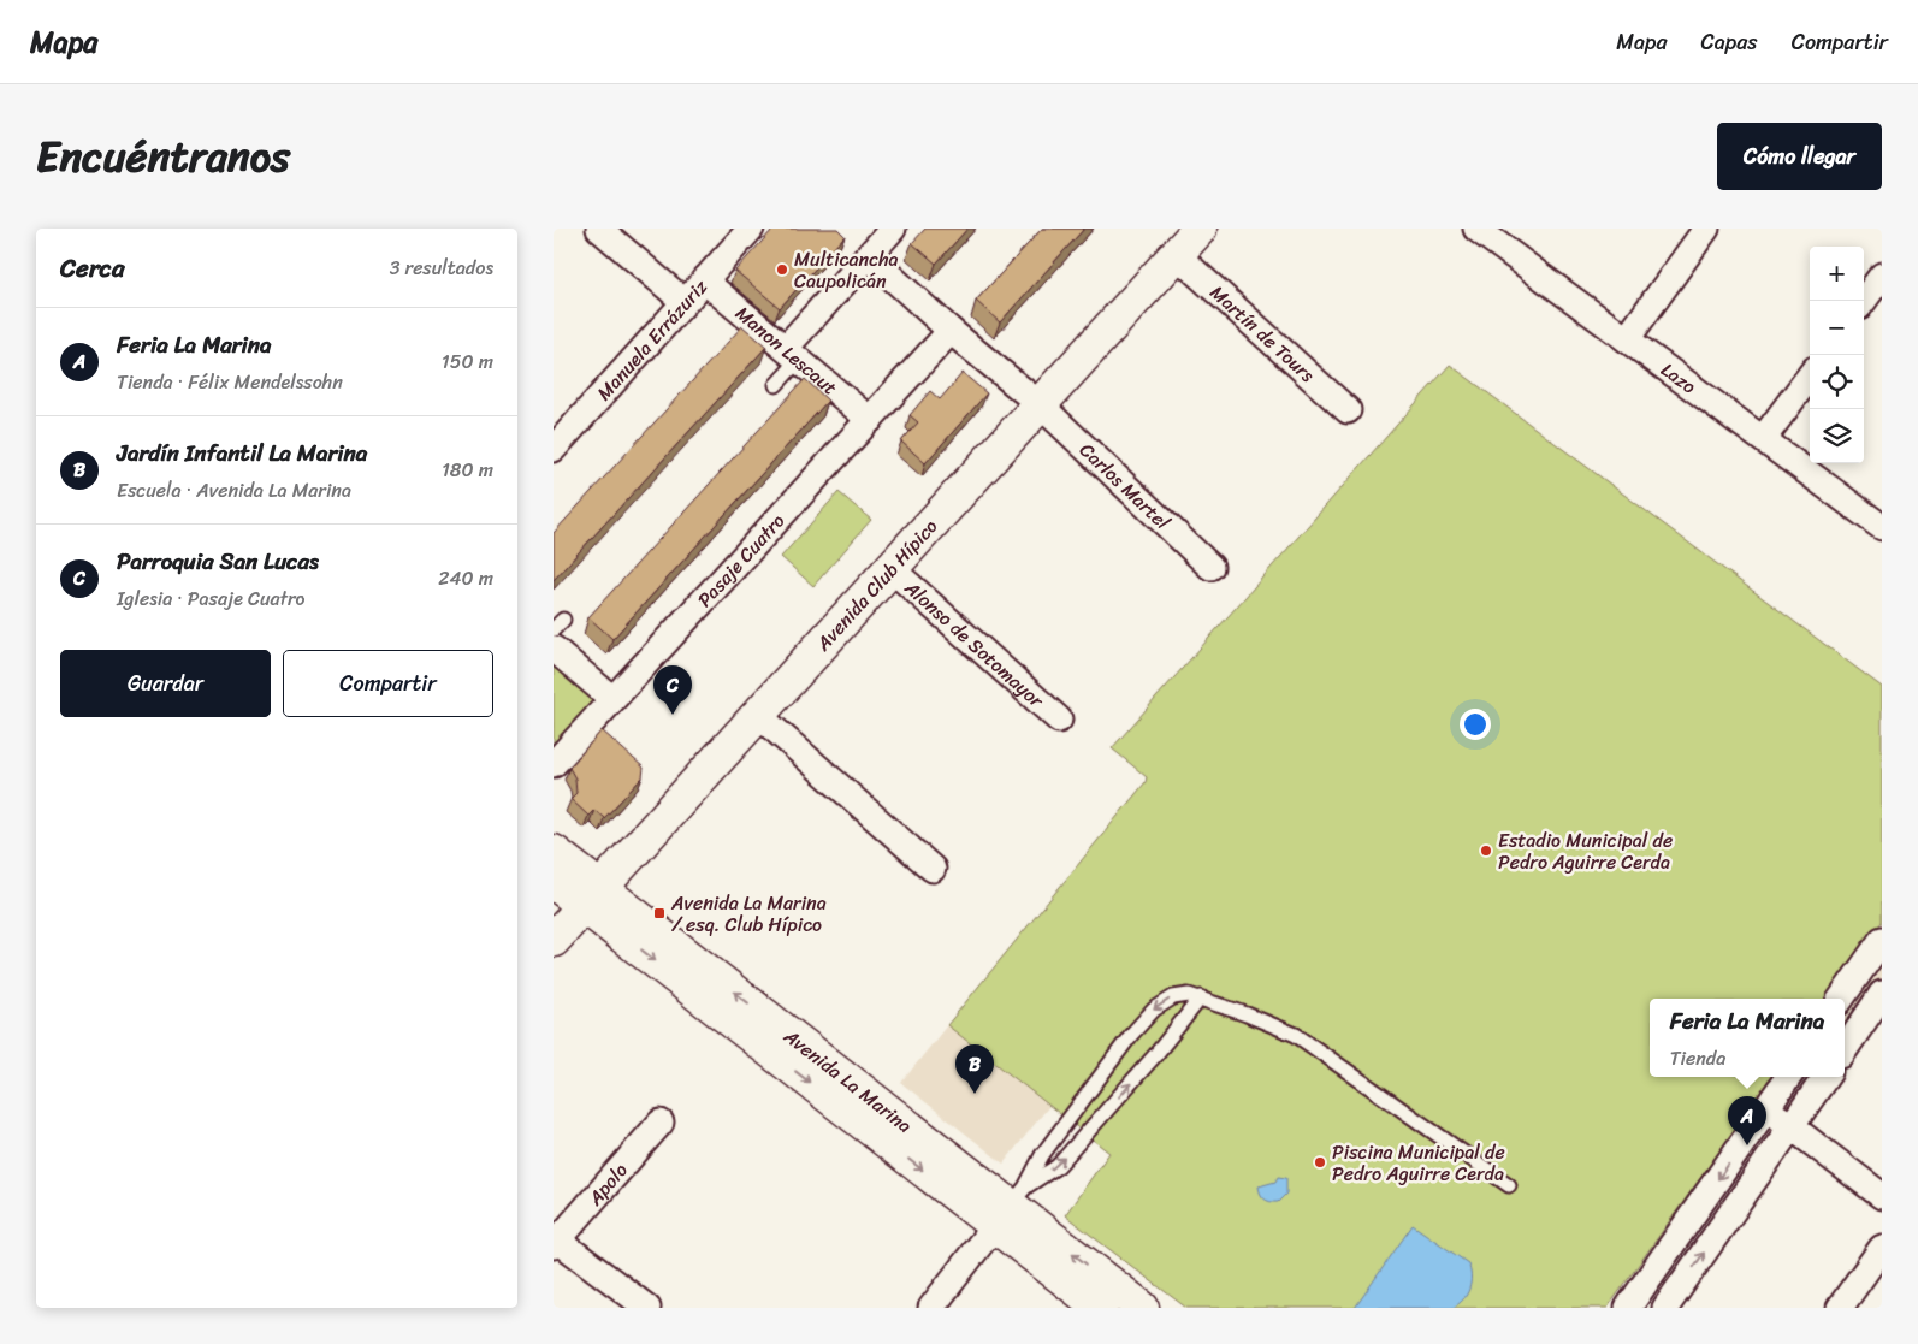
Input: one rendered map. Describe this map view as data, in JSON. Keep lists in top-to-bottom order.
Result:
{
  "streets": {
    "main road": ["Avenida Club Hípico", "Avenida La Marina"],
    "street": [
      "Martín de Tours",
      "Manuela Errázuriz",
      "Manon Lescaut",
      "Lazo",
      "Carlos Martel",
      "Pasaje Cuatro",
      "Alonso de Sotomayor",
      "Apolo"
    ]
  },
  "crossings": [
    ["Martín de Tours", "Avenida Club Hípico"],
    ["Manuela Errázuriz", "Manon Lescaut"],
    ["Manon Lescaut", "Pasaje Cuatro"],
    ["Carlos Martel", "Pasaje Cuatro"],
    ["Carlos Martel", "Avenida Club Hípico"],
    ["Avenida Club Hípico", "Alonso de Sotomayor"],
    ["Avenida Club Hípico", "Avenida La Marina"]
  ],
  "places": {
    "other": ["Multicancha Caupolicán", "Estadio Municipal de Pedro Aguirre Cerda", "Piscina Municipal de Pedro Aguirre Cerda"],
    "transit": ["Avenida La Marina / esq. Club Hípico"]
  },
  "page": {
    "header": "Mapa",
    "nav": ["Mapa", "Capas", "Compartir"],
    "title": "Encuéntranos",
    "buttons": [
      "Cómo llegar",
      ["Guardar", "Compartir"]
    ],
    "heading": ["Cerca", "3 resultados"],
    "map_buttons": ["+", "−"],
    "list": [
      {
        "mark": "A",
        "name": "Feria La Marina",
        "note": "Tienda · Félix Mendelssohn",
        "value": "150 m"
      },
      {
        "mark": "B",
        "name": "Jardín Infantil La Marina",
        "note": "Escuela · Avenida La Marina",
        "value": "180 m"
      },
      {
        "mark": "C",
        "name": "Parroquia San Lucas",
        "note": "Iglesia · Pasaje Cuatro",
        "value": "240 m"
      }
    ],
    "pins": ["C", "B", "A"],
    "popup": ["Feria La Marina", "Tienda"]
  }
}
